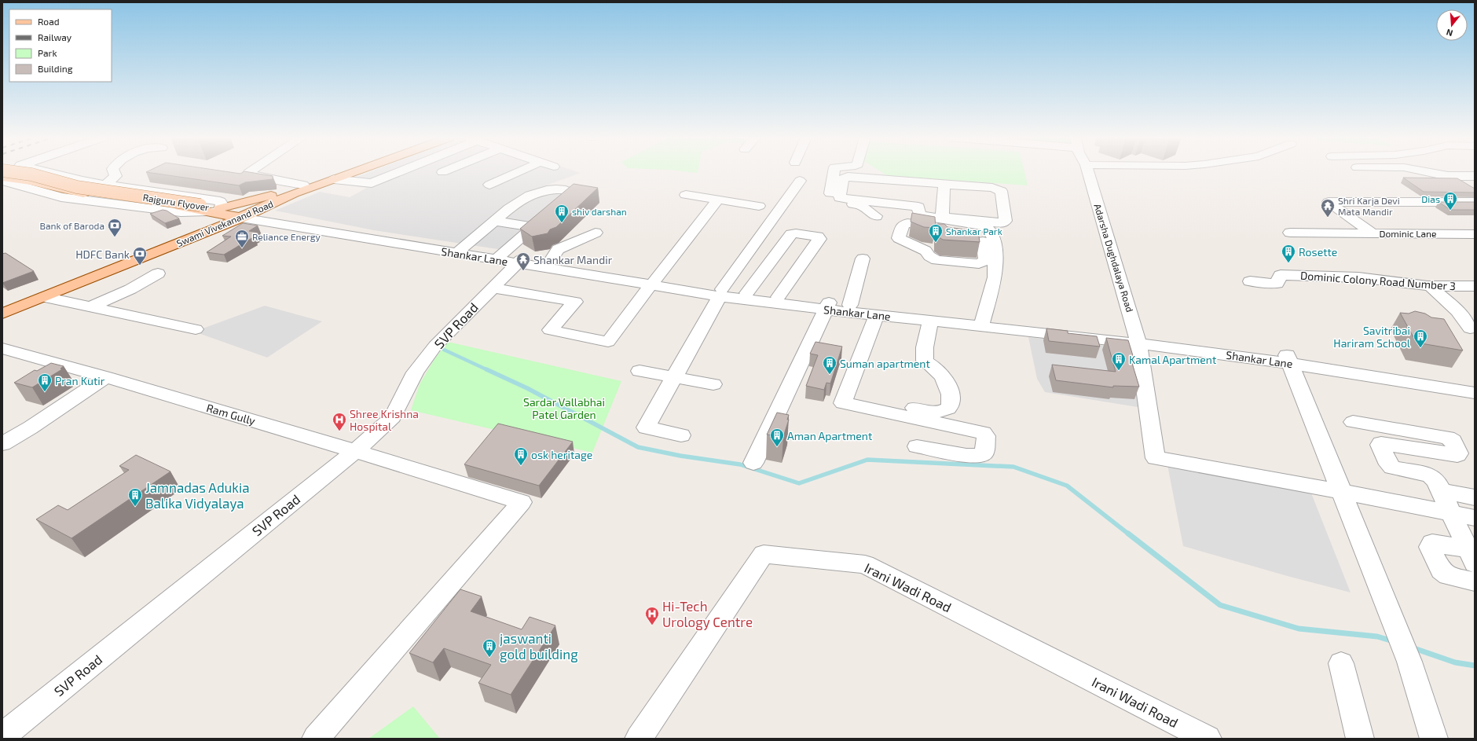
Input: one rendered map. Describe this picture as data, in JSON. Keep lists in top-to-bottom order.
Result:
{
  "streets": {
    "main road": ["Rajguru Flyover", "Swami Vivekanand Road"],
    "street": [
      "Dominic Lane",
      "Shankar Lane",
      "Adarsha Dughdalaya Road",
      "Dominic Colony Road Number 3",
      "SVP Road",
      "Ram Gully",
      "Irani Wadi Road"
    ]
  },
  "crossings": [
    ["Swami Vivekanand Road", "Shankar Lane"],
    ["Shankar Lane", "Adarsha Dughdalaya Road"],
    ["Shankar Lane", "SVP Road"],
    ["SVP Road", "Ram Gully"]
  ],
  "parks": ["Sardar Vallabhai Patel Garden"],
  "places": {
    "building": [
      "Dias",
      "shiv darshan",
      "Shankar Park",
      "Rosette",
      "Savitribai Hariram School",
      "Kamal Apartment",
      "Suman apartment",
      "Pran Kutir",
      "Aman Apartment",
      "osk heritage",
      "Jamnadas Adukia Balika Vidyalaya",
      "jaswanti gold building"
    ],
    "temple": ["Shri Karja Devi Mata Mandir", "Shankar Mandir"],
    "bank": ["Bank of Baroda", "HDFC Bank"],
    "office": ["Reliance Energy"],
    "hospital": ["Shree Krishna Hospital", "Hi-Tech Urology Centre"]
  },
  "legend": [
    "Road",
    "Railway",
    "Park",
    "Building"
  ],
  "north": "bottom"
}
